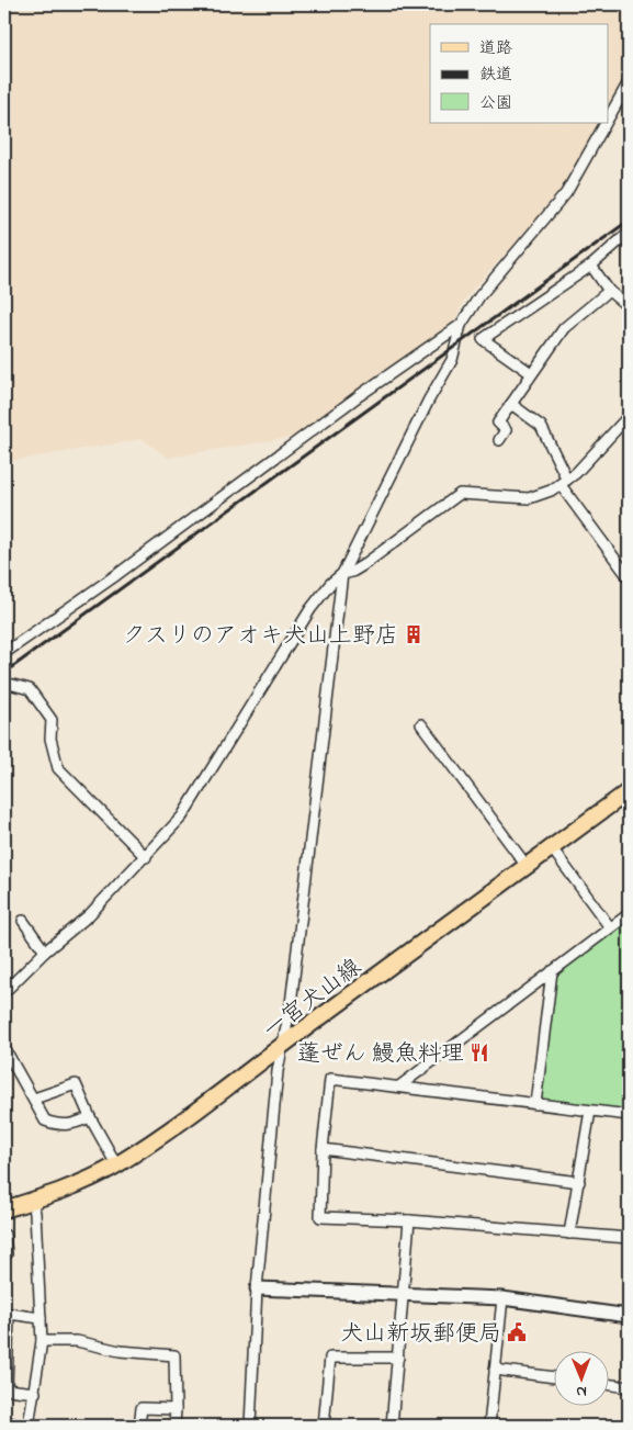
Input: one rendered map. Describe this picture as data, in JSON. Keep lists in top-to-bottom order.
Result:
{
  "streets": {
    "main road": ["一宮犬山線"]
  },
  "places": {
    "building": ["クスリのアオキ犬山上野店"],
    "restaurant": ["蓬ぜん 鰻魚料理"],
    "public building": ["犬山新坂郵便局"]
  },
  "legend": ["道路", "鉄道", "公園"],
  "north": "bottom"
}
